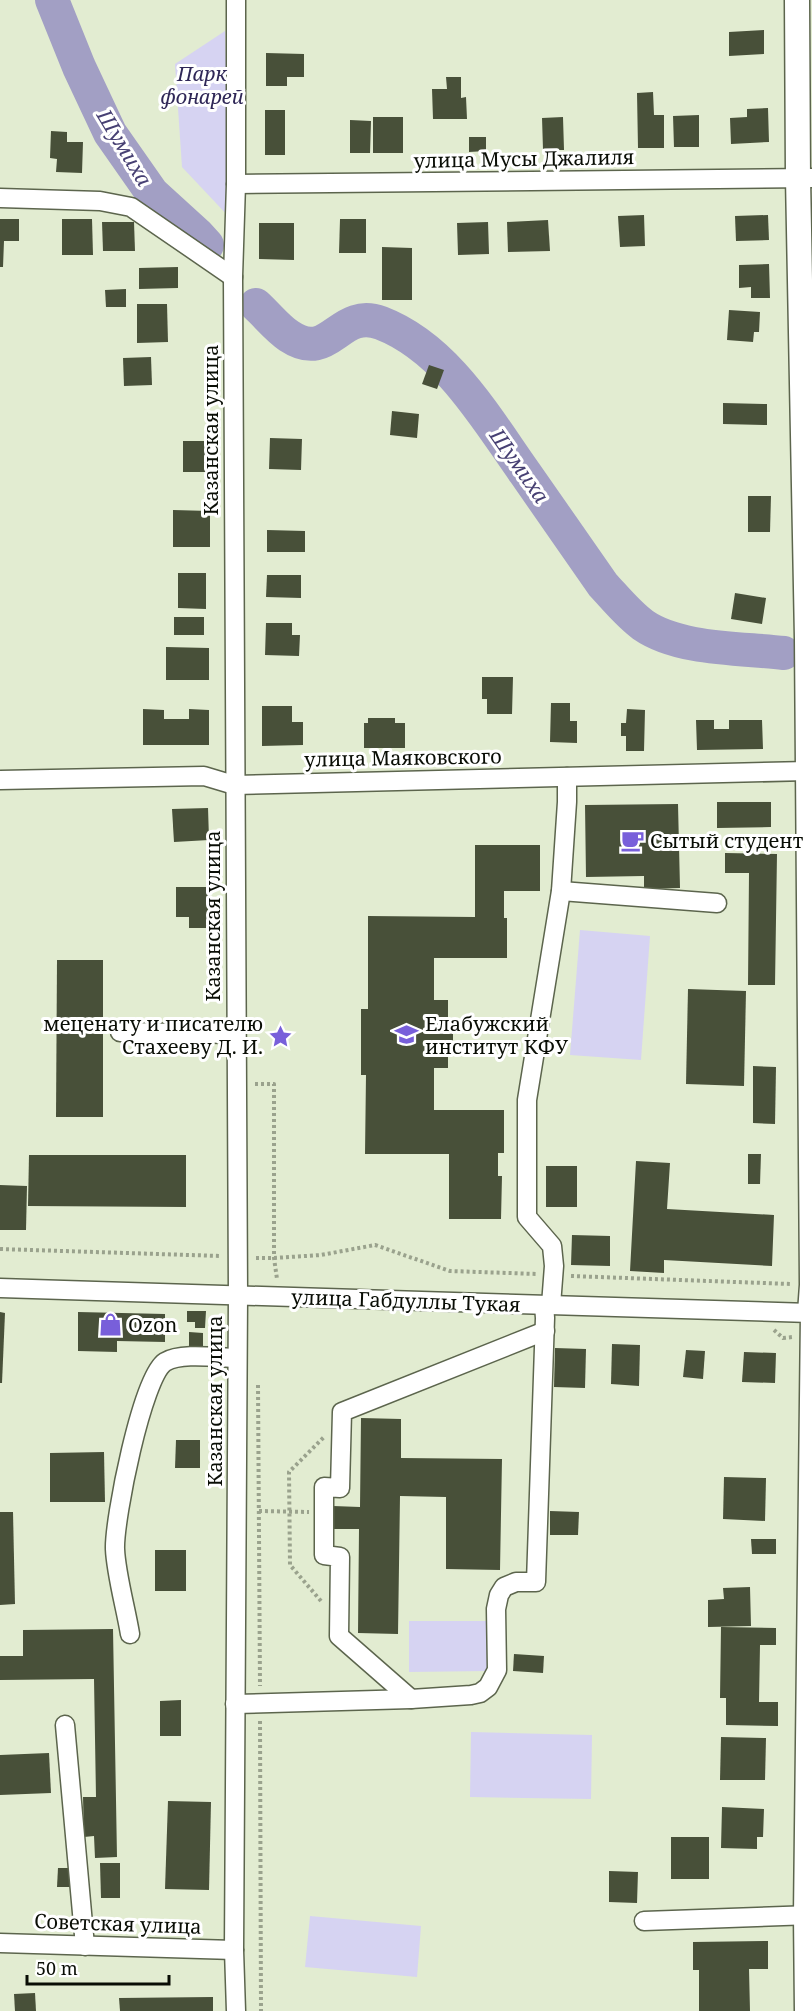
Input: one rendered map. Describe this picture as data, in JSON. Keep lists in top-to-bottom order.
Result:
{
  "streets": {
    "street": [
      "улица Мусы Джалиля",
      "Казанская улица",
      "улица Маяковского",
      "улица Габдуллы Тукая",
      "Советская улица"
    ]
  },
  "crossings": [
    ["улица Мусы Джалиля", "Казанская улица"],
    ["Казанская улица", "улица Маяковского"],
    ["Казанская улица", "улица Габдуллы Тукая"],
    ["Казанская улица", "Советская улица"]
  ],
  "water": ["Шумиха"],
  "parks": ["Парк фонарей"],
  "places": {
    "cafe": ["Сытый студент"],
    "school or university": ["Елабужский институт КФУ"],
    "place": ["меценату и писателю Стахееву Д. И."],
    "shop": ["Ozon"]
  },
  "scale_bar": "50 m"
}
